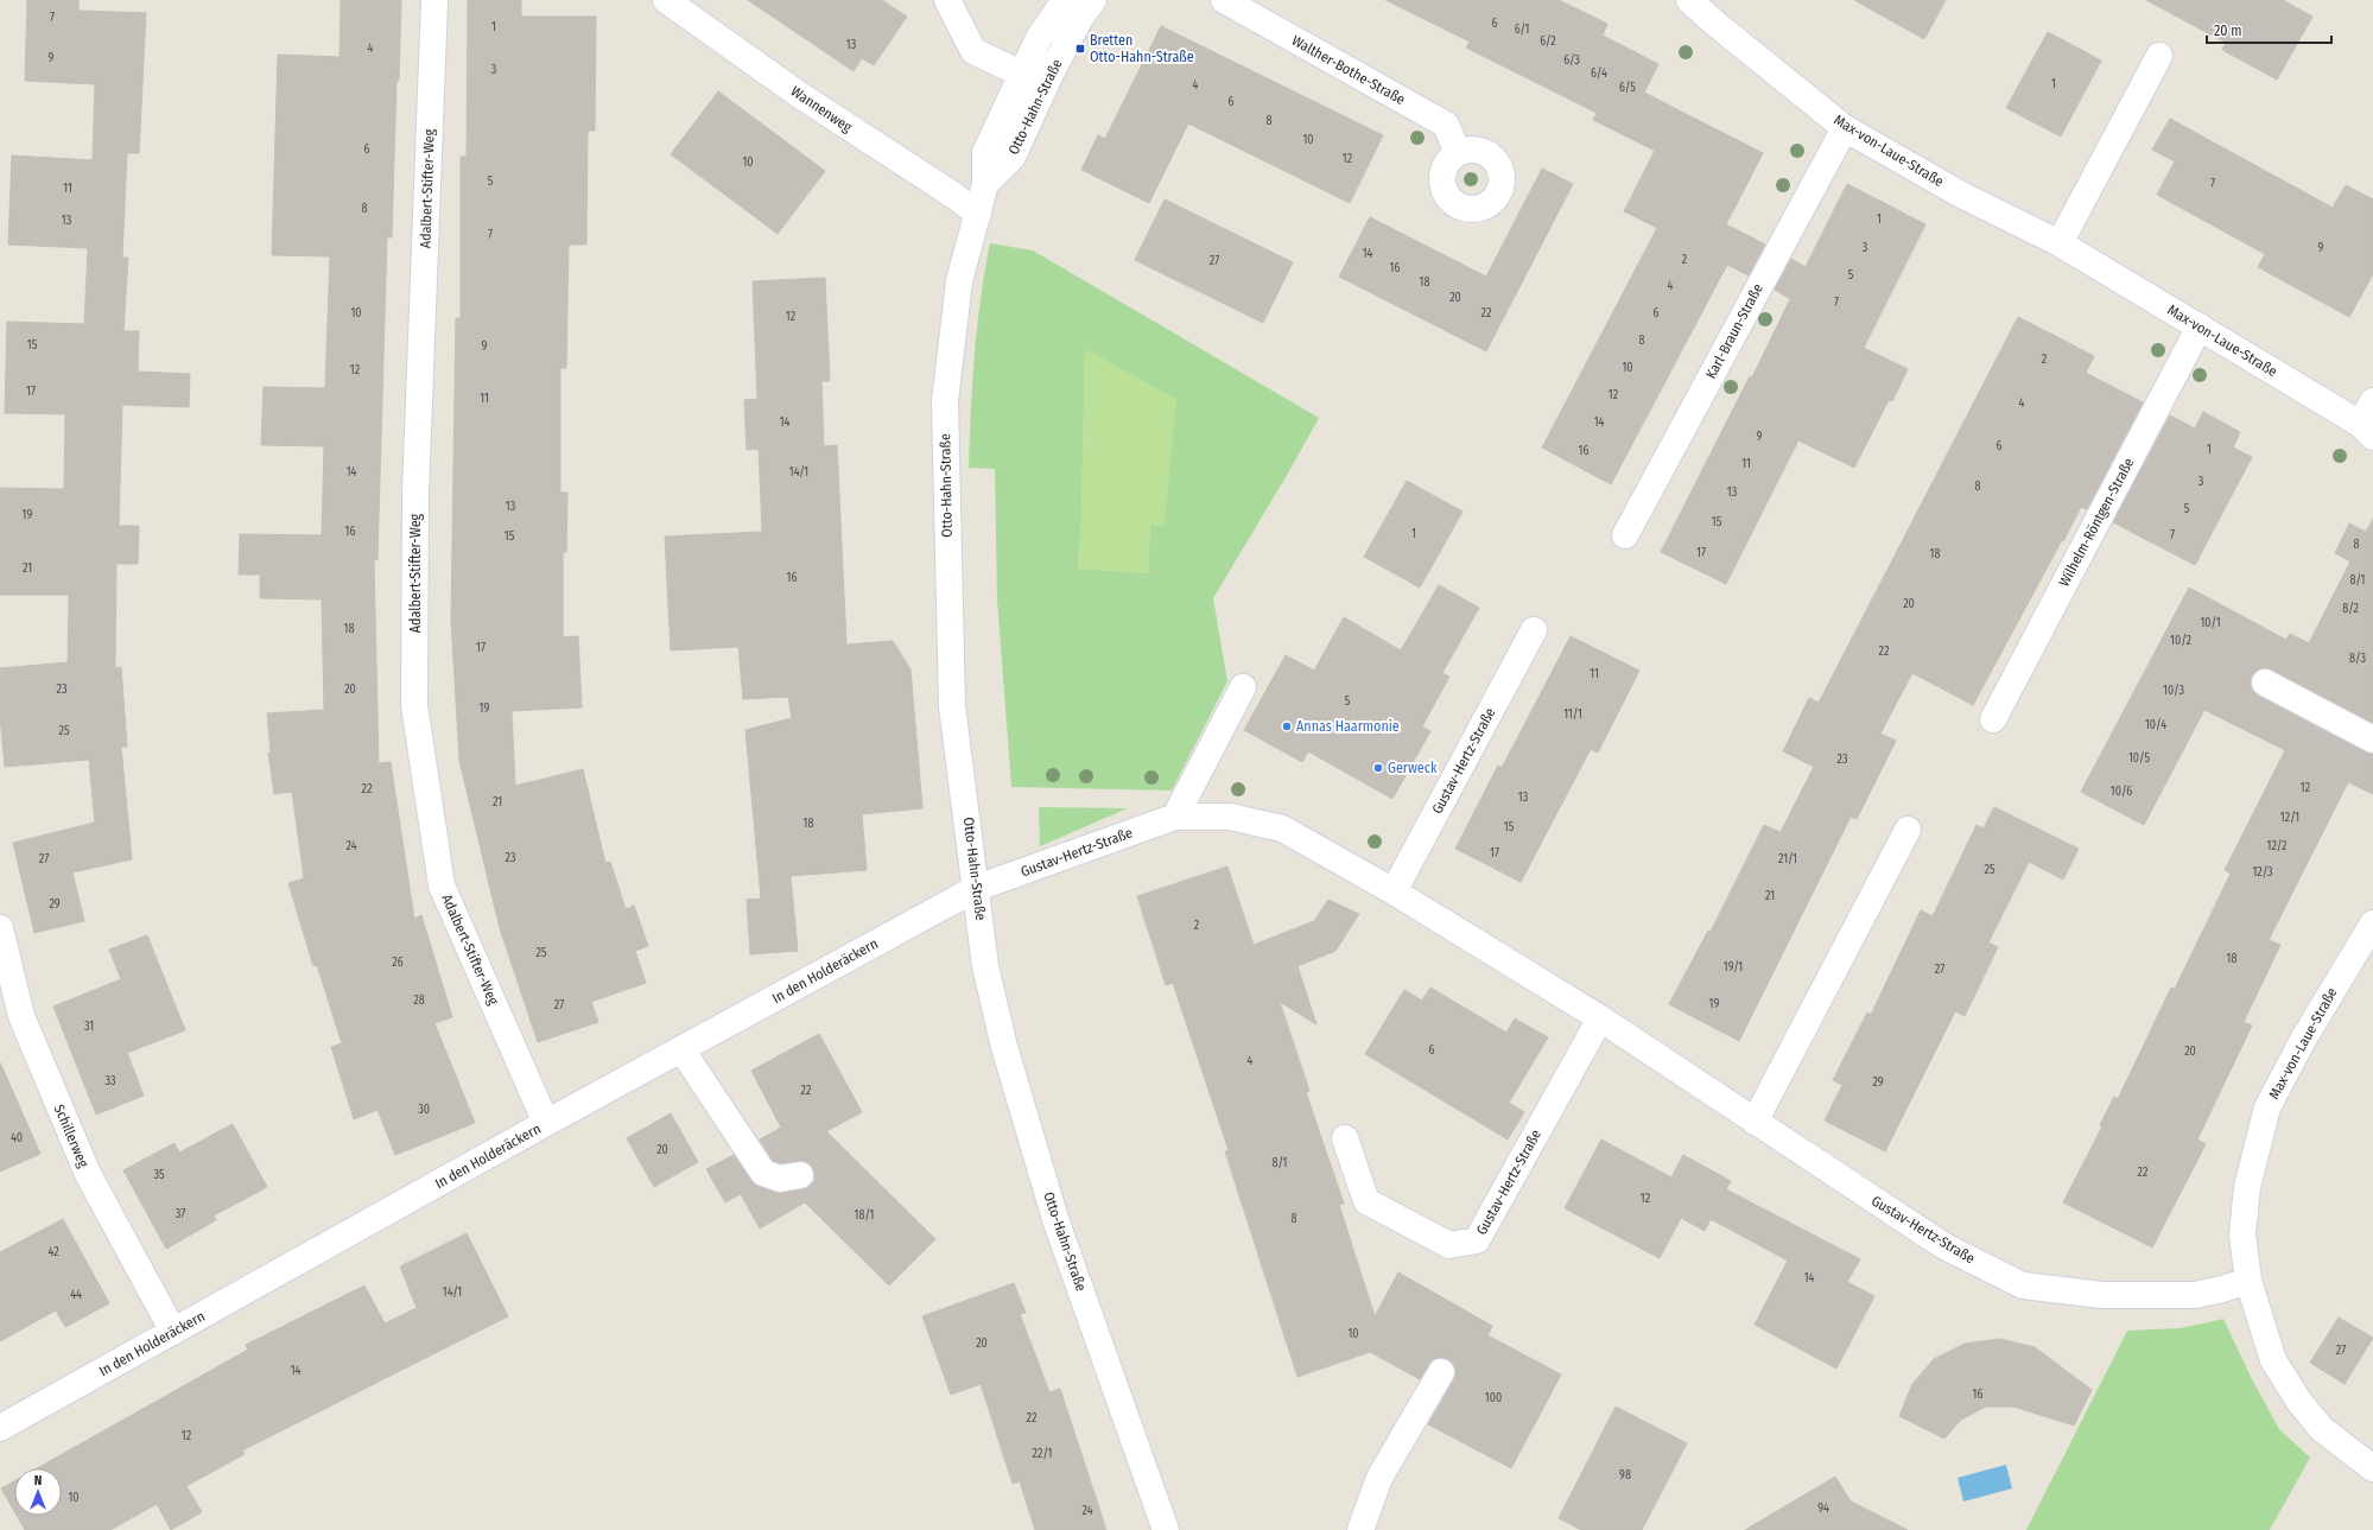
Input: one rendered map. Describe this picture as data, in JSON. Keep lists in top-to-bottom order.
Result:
{
  "streets": {
    "street": [
      "Walther-Bothe-Straße",
      "Otto-Hahn-Straße",
      "Wannenweg",
      "Max-von-Laue-Straße",
      "Adalbert-Stifter-Weg",
      "Karl-Braun-Straße",
      "Wilhelm-Röntgen-Straße",
      "Gustav-Hertz-Straße",
      "In den Holderäckern",
      "Schillerweg"
    ]
  },
  "crossings": [
    ["Otto-Hahn-Straße", "Wannenweg"],
    ["Otto-Hahn-Straße", "Gustav-Hertz-Straße"],
    ["Otto-Hahn-Straße", "In den Holderäckern"],
    ["Max-von-Laue-Straße", "Karl-Braun-Straße"],
    ["Max-von-Laue-Straße", "Wilhelm-Röntgen-Straße"],
    ["Max-von-Laue-Straße", "Gustav-Hertz-Straße"],
    ["Adalbert-Stifter-Weg", "In den Holderäckern"],
    ["Gustav-Hertz-Straße", "In den Holderäckern"],
    ["In den Holderäckern", "Schillerweg"]
  ],
  "places": {
    "transit": ["Bretten Otto-Hahn-Straße"],
    "other": ["Annas Haarmonie", "Gerweck"]
  },
  "house_numbers": [
    "7",
    "6",
    "1",
    "6/1",
    "6/2",
    "13",
    "4",
    "9",
    "6/3",
    "3",
    "6/4",
    "1",
    "4",
    "6/5",
    "6",
    "8",
    "10",
    "6",
    "12",
    "10",
    "5",
    "7",
    "11",
    "8",
    "1",
    "13",
    "7",
    "3",
    "9",
    "14",
    "2",
    "27",
    "16",
    "5",
    "18",
    "4",
    "20",
    "7",
    "10",
    "22",
    "6",
    "12",
    "8",
    "15",
    "9",
    "2",
    "10",
    "12",
    "17",
    "12",
    "11",
    "4",
    "14",
    "14",
    "9",
    "6",
    "1",
    "16",
    "11",
    "14",
    "14/1",
    "3",
    "8",
    "13",
    "13",
    "5",
    "19",
    "15",
    "16",
    "1",
    "7",
    "15",
    "8",
    "17",
    "18",
    "21",
    "16",
    "8/1",
    "20",
    "8/2",
    "10/1",
    "18",
    "10/2",
    "17",
    "22",
    "8/3",
    "11",
    "23",
    "20",
    "10/3",
    "5",
    "19",
    "11/1",
    "10/4",
    "25",
    "10/5",
    "23",
    "12",
    "22",
    "10/6",
    "13",
    "21",
    "12/1",
    "18",
    "15",
    "24",
    "12/2",
    "17",
    "23",
    "27",
    "21/1",
    "25",
    "12/3",
    "21",
    "29",
    "2",
    "25",
    "18",
    "26",
    "19/1",
    "27",
    "28",
    "19",
    "27",
    "31",
    "6",
    "20",
    "4",
    "33",
    "29",
    "22",
    "30",
    "40",
    "20",
    "8/1",
    "22",
    "35",
    "12",
    "37",
    "18/1",
    "8",
    "42",
    "14",
    "14/1",
    "44",
    "10",
    "20",
    "27",
    "14",
    "16",
    "100",
    "22",
    "12",
    "22/1",
    "98",
    "10",
    "94",
    "24"
  ],
  "scale_bar": "20 m",
  "north": "top"
}
